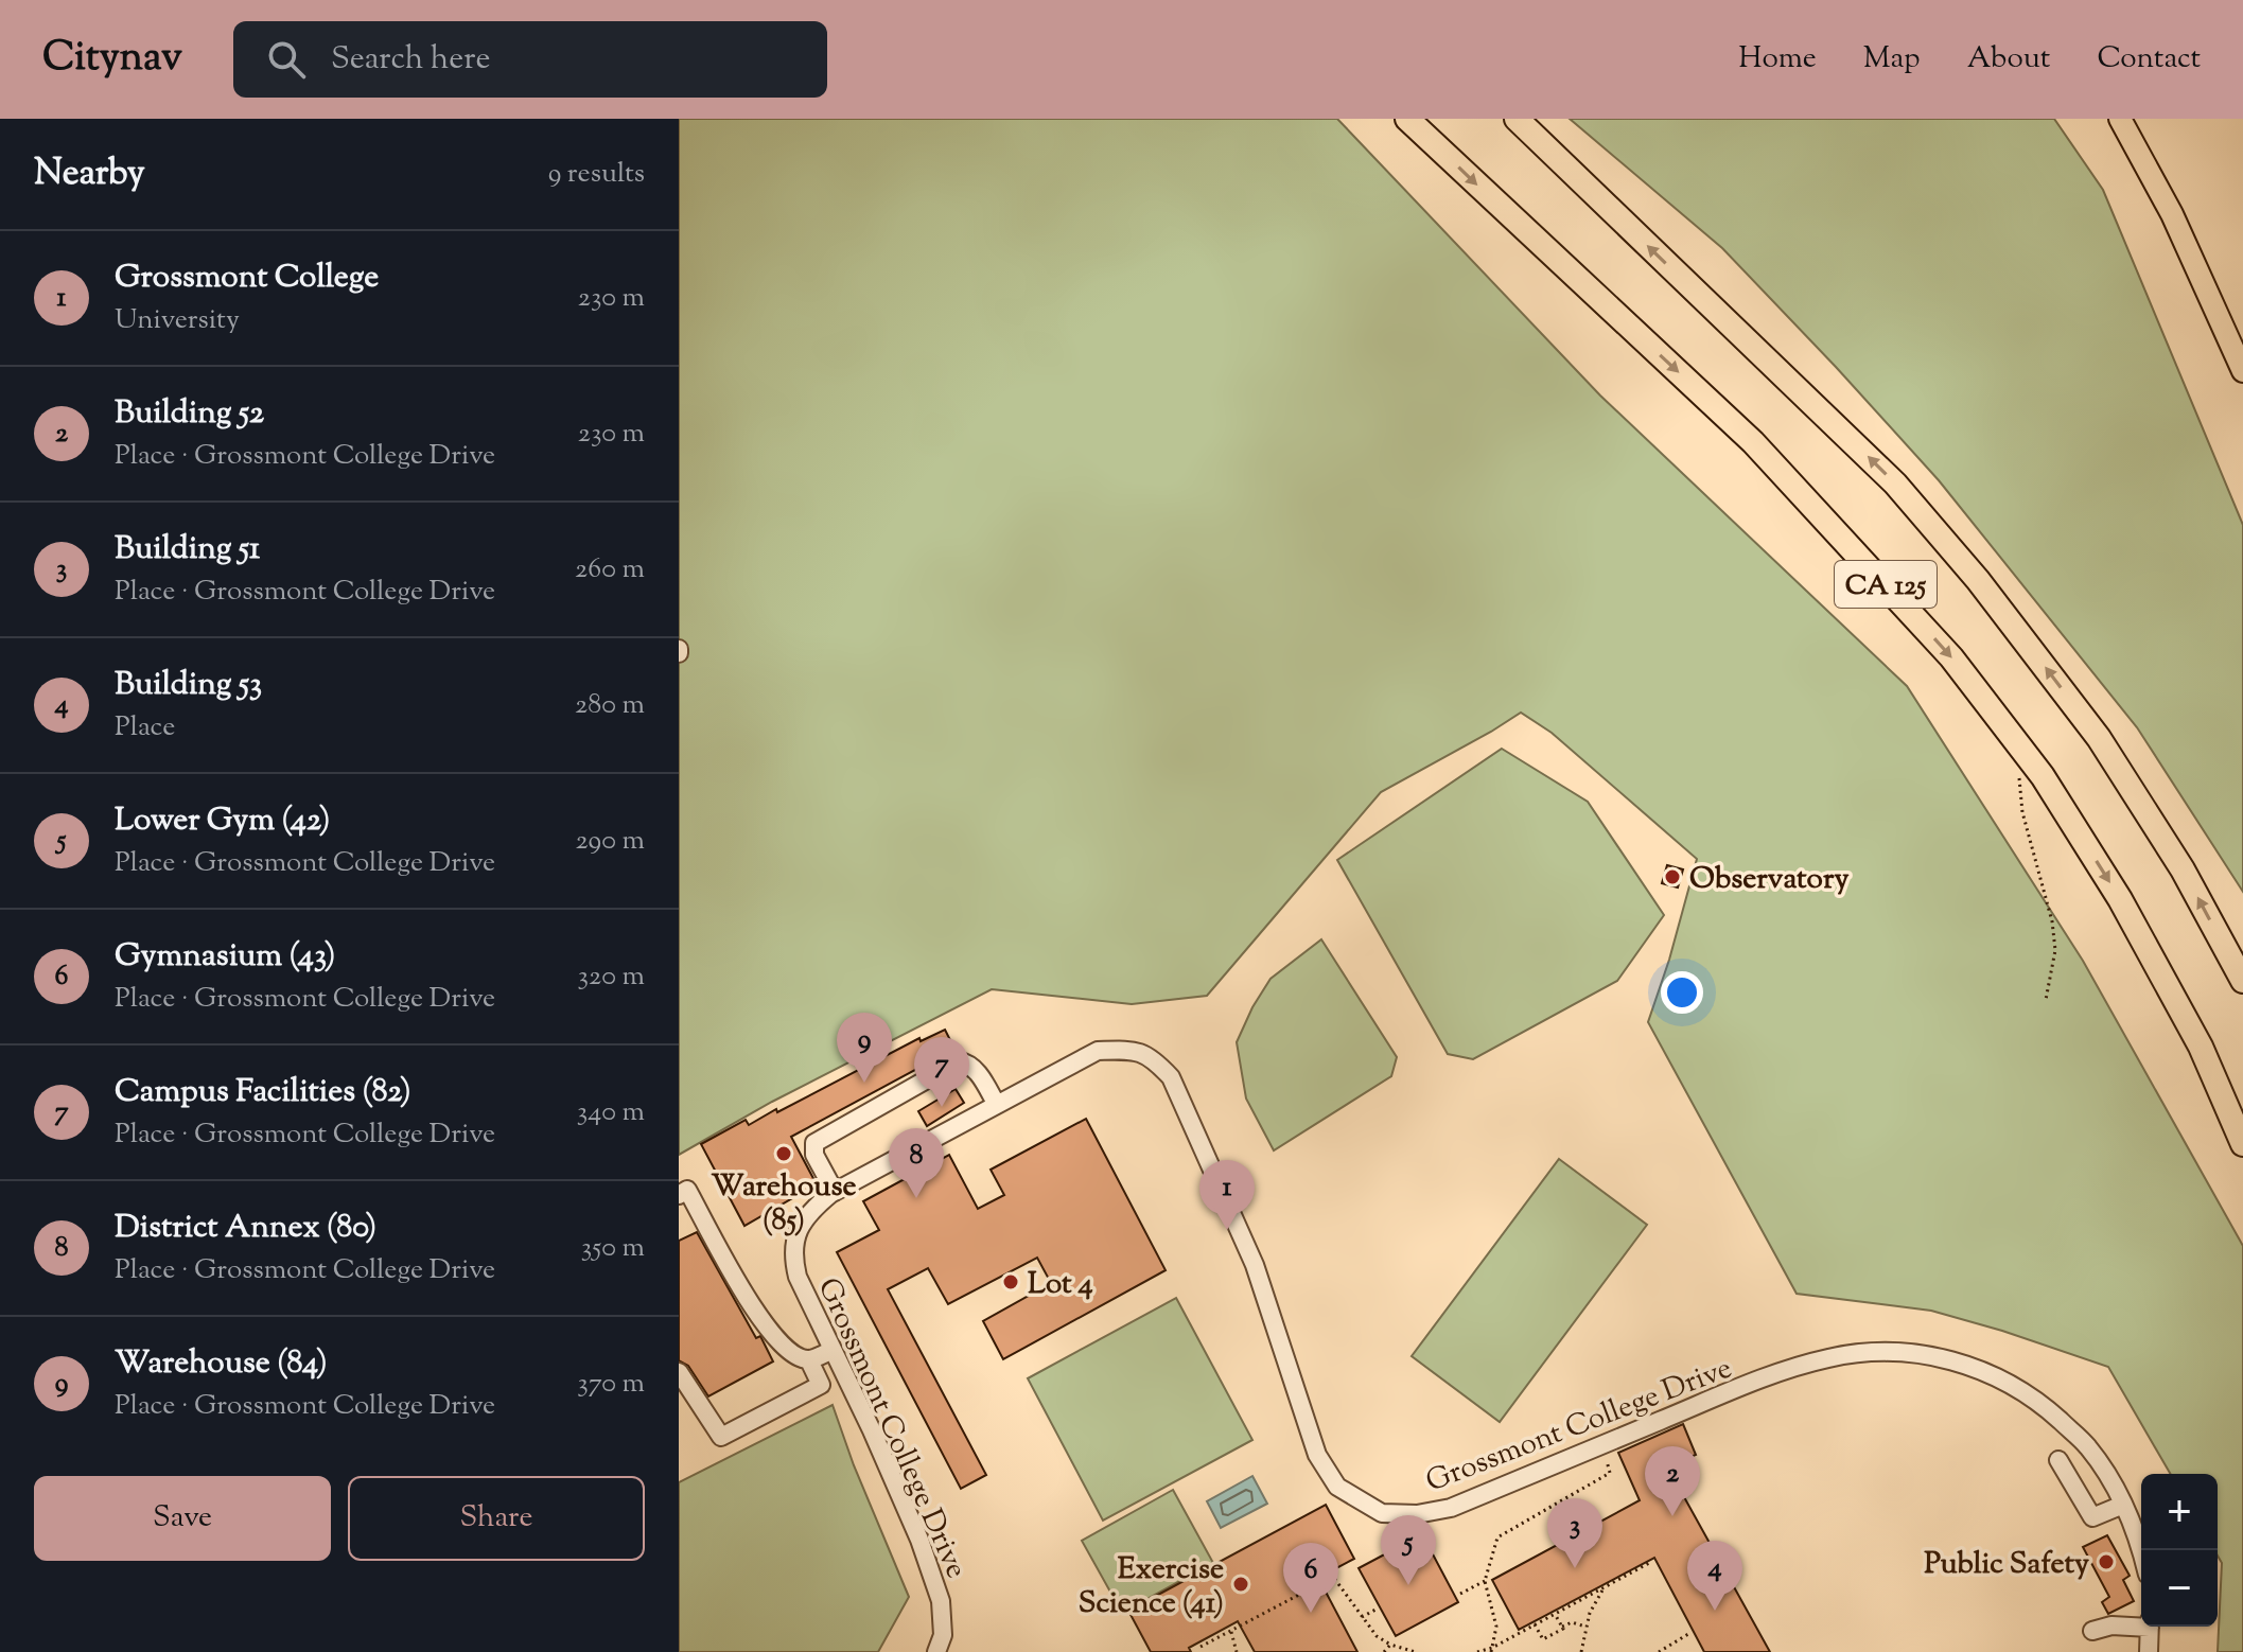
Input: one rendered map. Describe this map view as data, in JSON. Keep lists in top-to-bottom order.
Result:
{
  "streets": {
    "highway": ["CA 125"],
    "street": ["Grossmont College Drive"]
  },
  "places": [
    "Observatory",
    "Warehouse (85)",
    "Lot 4",
    "Public Safety",
    "Exercise Science (41)"
  ],
  "page": {
    "header": "Citynav",
    "search": "Search here",
    "nav": [
      "Home",
      "Map",
      "About",
      "Contact"
    ],
    "heading": ["Nearby", "9 results"],
    "list": [
      {
        "mark": "1",
        "name": "Grossmont College",
        "note": "University",
        "value": "230 m"
      },
      {
        "mark": "2",
        "name": "Building 52",
        "note": "Place · Grossmont College Drive",
        "value": "230 m"
      },
      {
        "mark": "3",
        "name": "Building 51",
        "note": "Place · Grossmont College Drive",
        "value": "260 m"
      },
      {
        "mark": "4",
        "name": "Building 53",
        "note": "Place",
        "value": "280 m"
      },
      {
        "mark": "5",
        "name": "Lower Gym (42)",
        "note": "Place · Grossmont College Drive",
        "value": "290 m"
      },
      {
        "mark": "6",
        "name": "Gymnasium (43)",
        "note": "Place · Grossmont College Drive",
        "value": "320 m"
      },
      {
        "mark": "7",
        "name": "Campus Facilities (82)",
        "note": "Place · Grossmont College Drive",
        "value": "340 m"
      },
      {
        "mark": "8",
        "name": "District Annex (80)",
        "note": "Place · Grossmont College Drive",
        "value": "350 m"
      },
      {
        "mark": "9",
        "name": "Warehouse (84)",
        "note": "Place · Grossmont College Drive",
        "value": "370 m"
      }
    ],
    "pins": [
      "9",
      "7",
      "8",
      "1",
      "2",
      "3",
      "5",
      "4",
      "6"
    ],
    "buttons": ["Save", "Share"],
    "map_buttons": ["+", "−"]
  }
}
